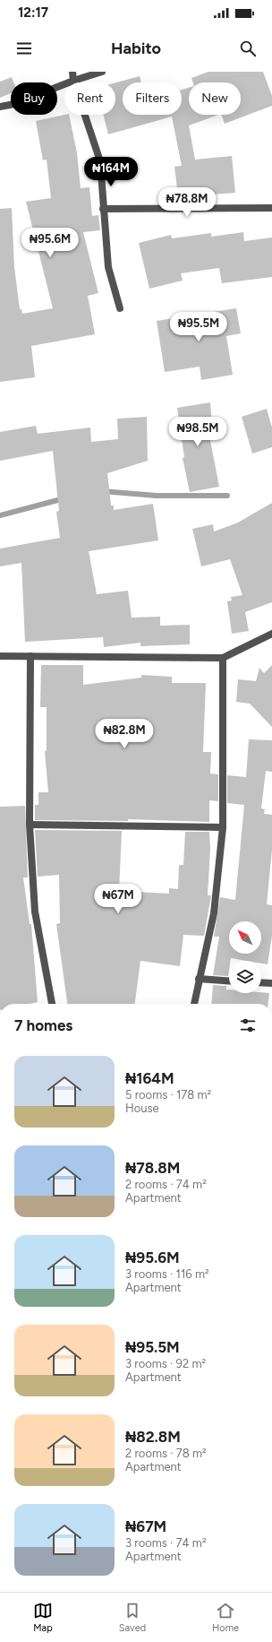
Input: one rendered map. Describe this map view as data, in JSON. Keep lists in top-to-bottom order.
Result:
{
  "north": "top left",
  "page": {
    "status": "12:17",
    "header": "Habito",
    "chip": [
      "Buy",
      "Rent",
      "Filters",
      "New"
    ],
    "price": [
      "₦164M",
      "₦78.8M",
      "₦95.6M",
      "₦95.5M",
      "₦98.5M",
      "₦82.8M",
      "₦67M"
    ],
    "heading": "7 homes",
    "list": [
      {
        "name": "₦164M",
        "note": "5 rooms · 178 m² · House"
      },
      {
        "name": "₦78.8M",
        "note": "2 rooms · 74 m² · Apartment"
      },
      {
        "name": "₦95.6M",
        "note": "3 rooms · 116 m² · Apartment"
      },
      {
        "name": "₦95.5M",
        "note": "3 rooms · 92 m² · Apartment"
      },
      {
        "name": "₦82.8M",
        "note": "2 rooms · 78 m² · Apartment"
      },
      {
        "name": "₦67M",
        "note": "3 rooms · 74 m² · Apartment"
      }
    ],
    "tabs": ["Map", "Saved", "Home"]
  }
}
